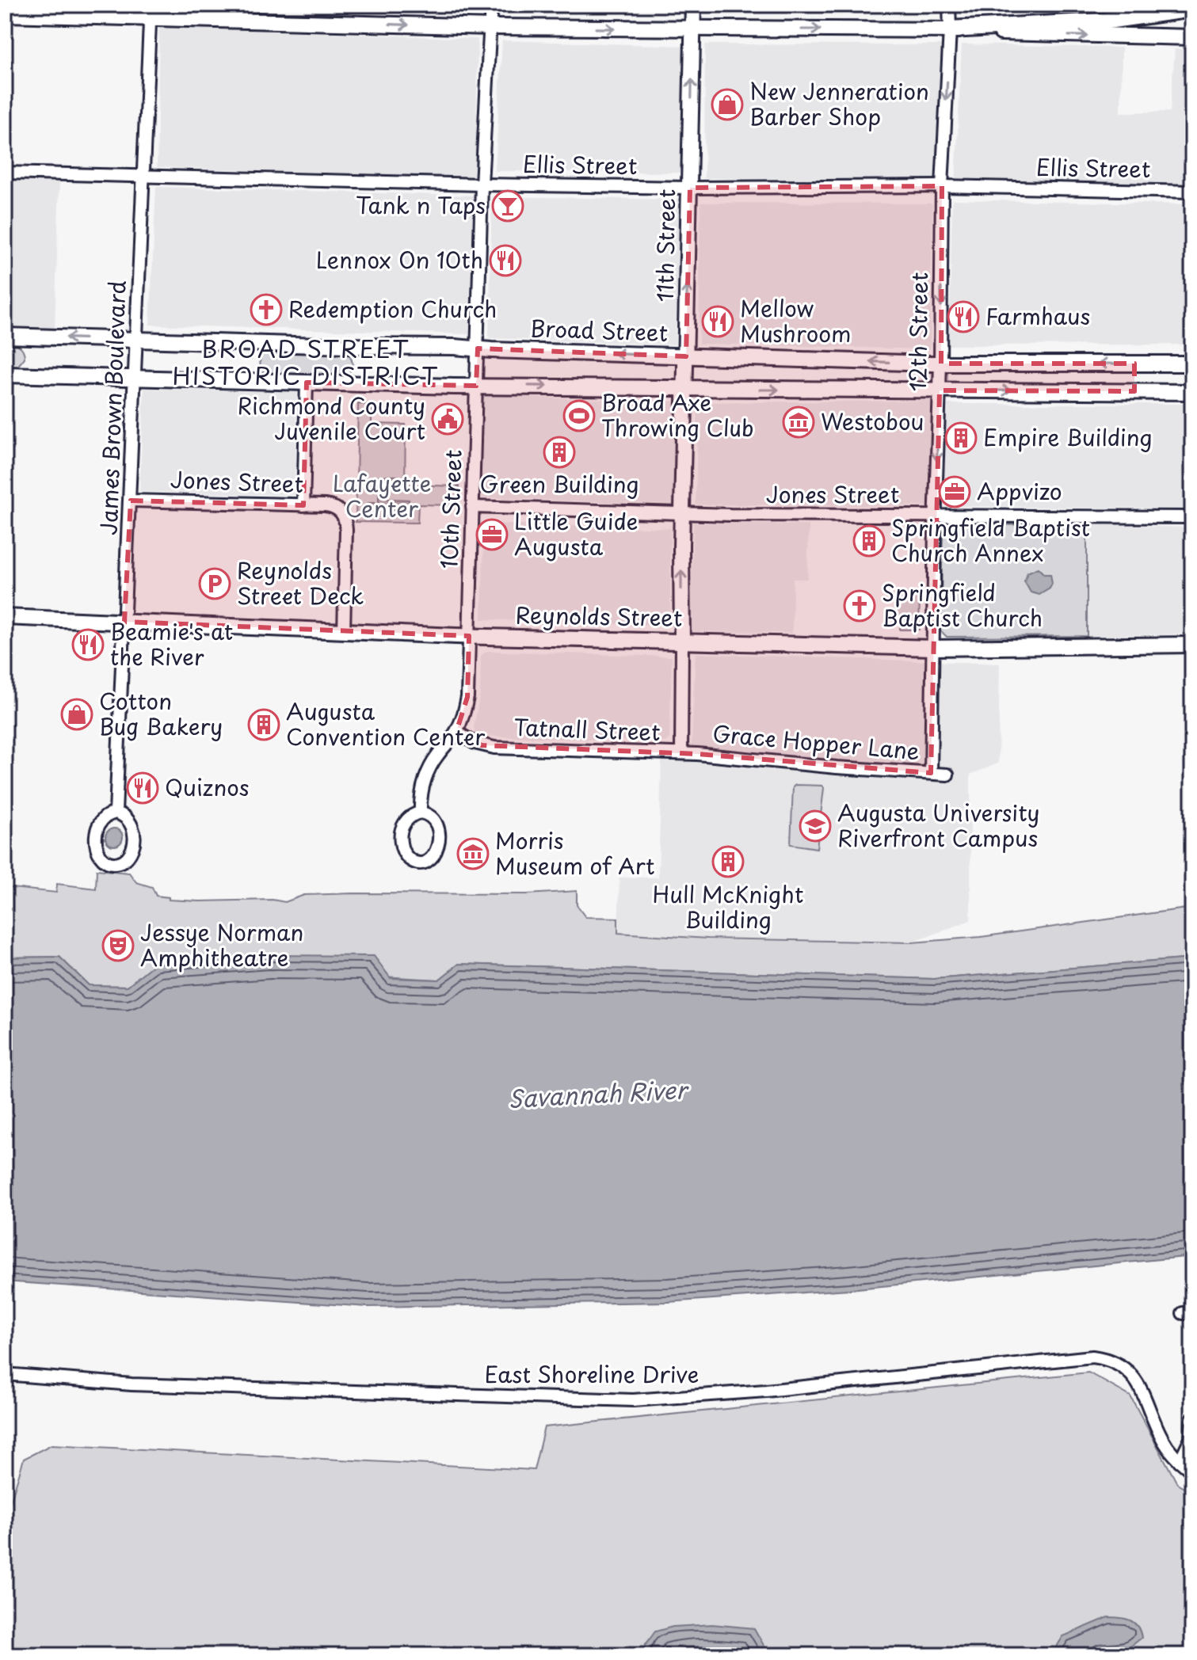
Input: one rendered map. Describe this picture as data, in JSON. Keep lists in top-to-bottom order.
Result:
{
  "streets": {
    "main road": ["11th Street", "Broad Street", "Reynolds Street"],
    "street": [
      "Ellis Street",
      "12th Street",
      "James Brown Boulevard",
      "Jones Street",
      "10th Street",
      "Tatnall Street",
      "Grace Hopper Lane",
      "East Shoreline Drive"
    ]
  },
  "crossings": [
    ["Ellis Street", "11th Street"],
    ["Ellis Street", "12th Street"],
    ["Ellis Street", "James Brown Boulevard"],
    ["Ellis Street", "10th Street"],
    ["11th Street", "Broad Street"],
    ["11th Street", "Jones Street"],
    ["11th Street", "Reynolds Street"],
    ["11th Street", "Tatnall Street"],
    ["11th Street", "Grace Hopper Lane"],
    ["Broad Street", "12th Street"],
    ["Broad Street", "James Brown Boulevard"],
    ["Broad Street", "10th Street"],
    ["12th Street", "Jones Street"],
    ["12th Street", "Reynolds Street"],
    ["12th Street", "Grace Hopper Lane"],
    ["James Brown Boulevard", "Jones Street"],
    ["James Brown Boulevard", "Reynolds Street"],
    ["Jones Street", "10th Street"],
    ["Jones Street", "Reynolds Street"],
    ["10th Street", "Reynolds Street"],
    ["10th Street", "Tatnall Street"],
    ["Tatnall Street", "Grace Hopper Lane"]
  ],
  "one_way": ["11th Street", "12th Street"],
  "districts": ["BROAD STREET HISTORIC DISTRICT"],
  "water": ["Savannah River"],
  "parks": ["Lafayette Center"],
  "places": {
    "shop": ["New Jenneration Barber Shop", "Cotton Bug Bakery"],
    "bar": ["Tank n Taps"],
    "restaurant": [
      "Lennox On 10th",
      "Farmhaus",
      "Mellow Mushroom",
      "Beamie's at the River",
      "Quiznos"
    ],
    "church": ["Redemption Church", "Springfield Baptist Church"],
    "sports": ["Broad Axe Throwing Club"],
    "public building": ["Richmond County Juvenile Court"],
    "museum": ["Westobou", "Morris Museum of Art"],
    "building": [
      "Empire Building",
      "Green Building",
      "Springfield Baptist Church Annex",
      "Augusta Convention Center",
      "Hull McKnight Building"
    ],
    "office": ["Appvizo", "Little Guide Augusta"],
    "parking": ["Reynolds Street Deck"],
    "school or university": ["Augusta University Riverfront Campus"],
    "theatre": ["Jessye Norman Amphitheatre"]
  }
}
